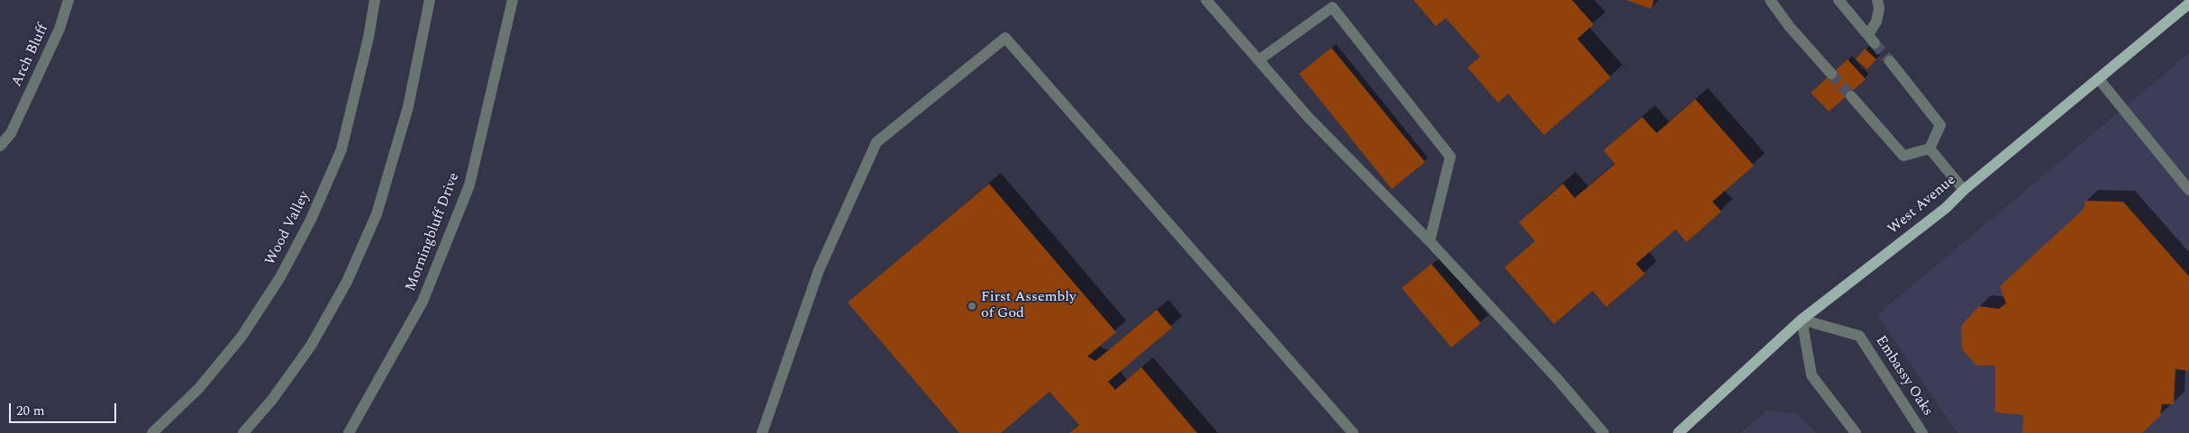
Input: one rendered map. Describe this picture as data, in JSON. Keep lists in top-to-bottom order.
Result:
{
  "streets": {
    "main road": ["West Avenue"],
    "street": [
      "Arch Bluff",
      "Wood Valley",
      "Morningbluff Drive",
      "Embassy Oaks"
    ]
  },
  "crossings": [
    ["West Avenue", "Embassy Oaks"]
  ],
  "places": ["First Assembly of God"],
  "scale_bar": "20 m"
}
